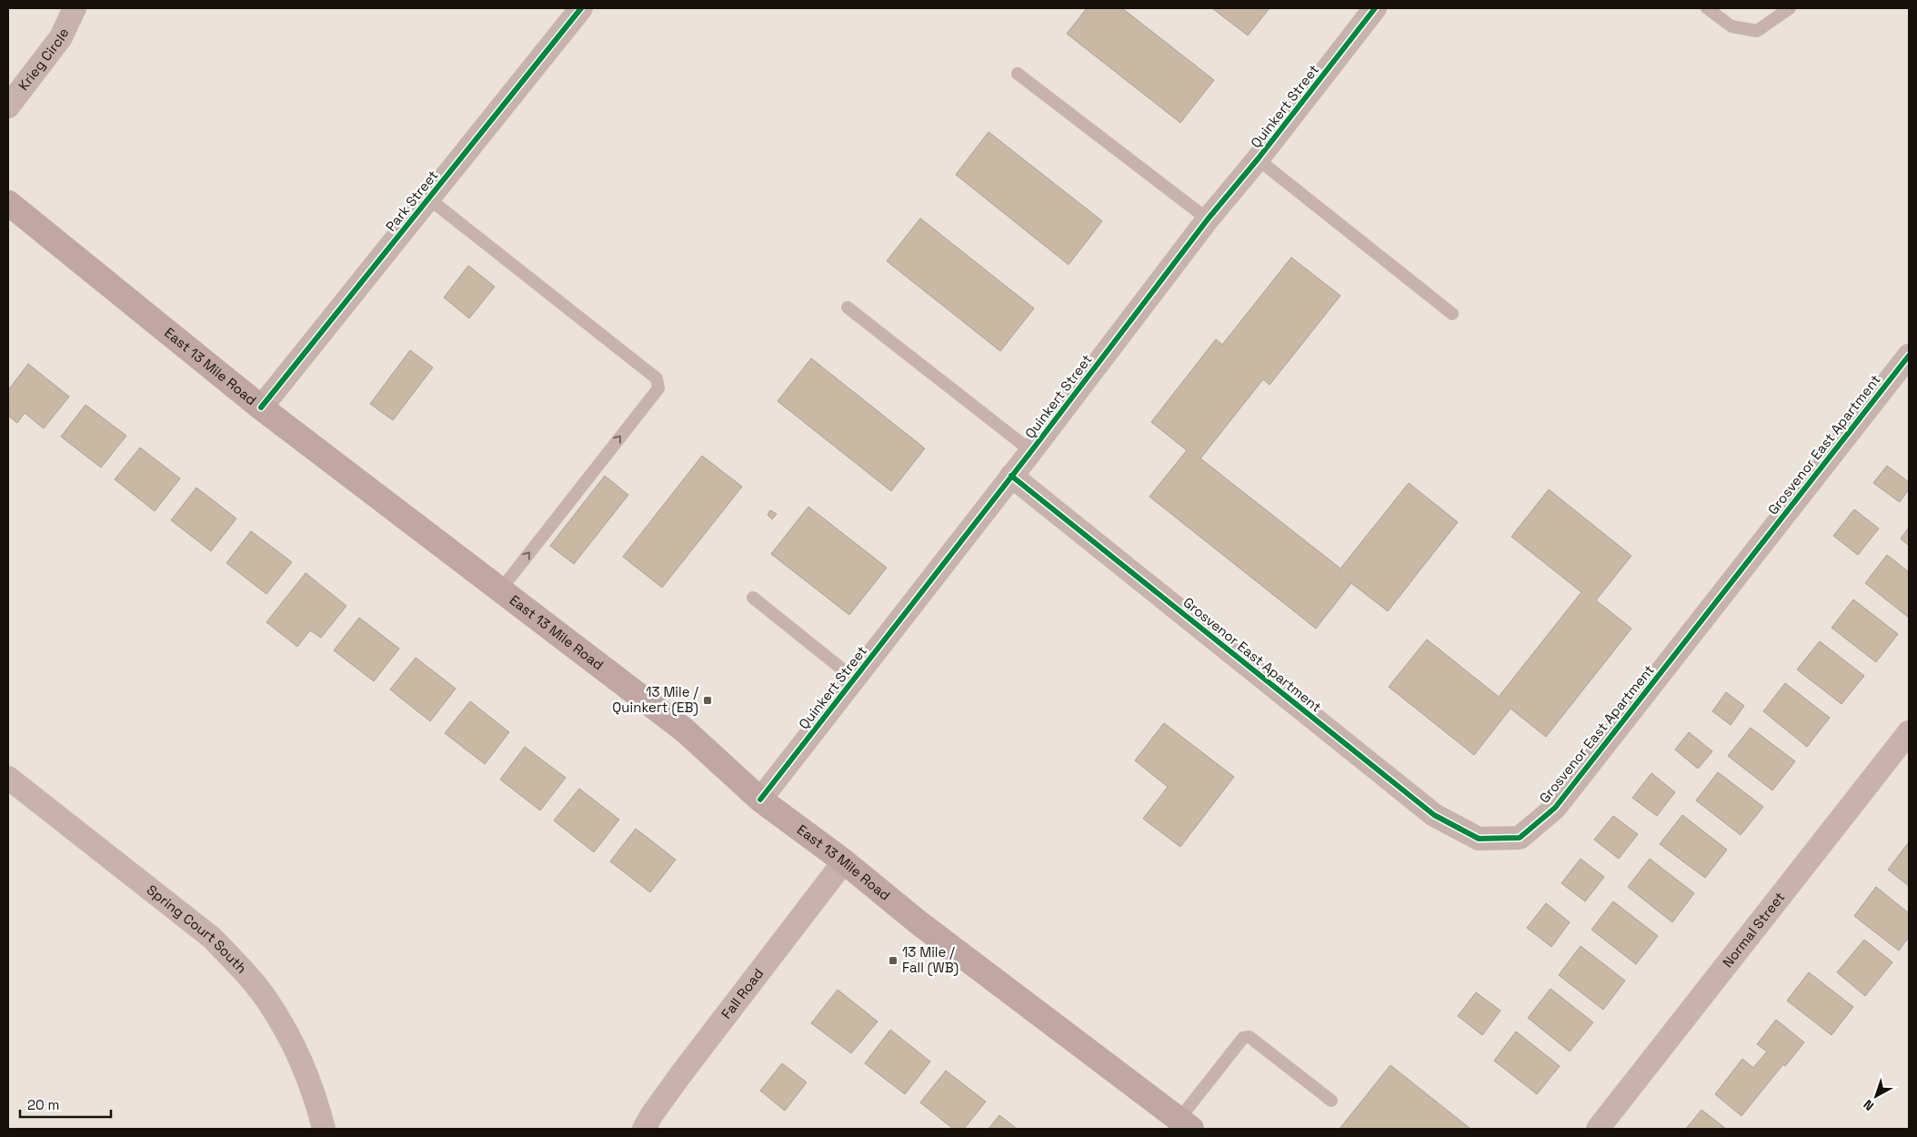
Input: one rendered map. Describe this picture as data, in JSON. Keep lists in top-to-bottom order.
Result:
{
  "streets": {
    "main road": ["East 13 Mile Road"],
    "street": [
      "Krieg Circle",
      "Quinkert Street",
      "Park Street",
      "Grosvenor East Apartment",
      "Spring Court South",
      "Normal Street",
      "Fall Road"
    ]
  },
  "crossings": [
    ["Quinkert Street", "East 13 Mile Road"],
    ["Quinkert Street", "Grosvenor East Apartment"],
    ["Park Street", "East 13 Mile Road"],
    ["East 13 Mile Road", "Fall Road"]
  ],
  "places": {
    "transit": ["13 Mile / Quinkert (EB)", "13 Mile / Fall (WB)"]
  },
  "scale_bar": "20 m",
  "north": "bottom left"
}
